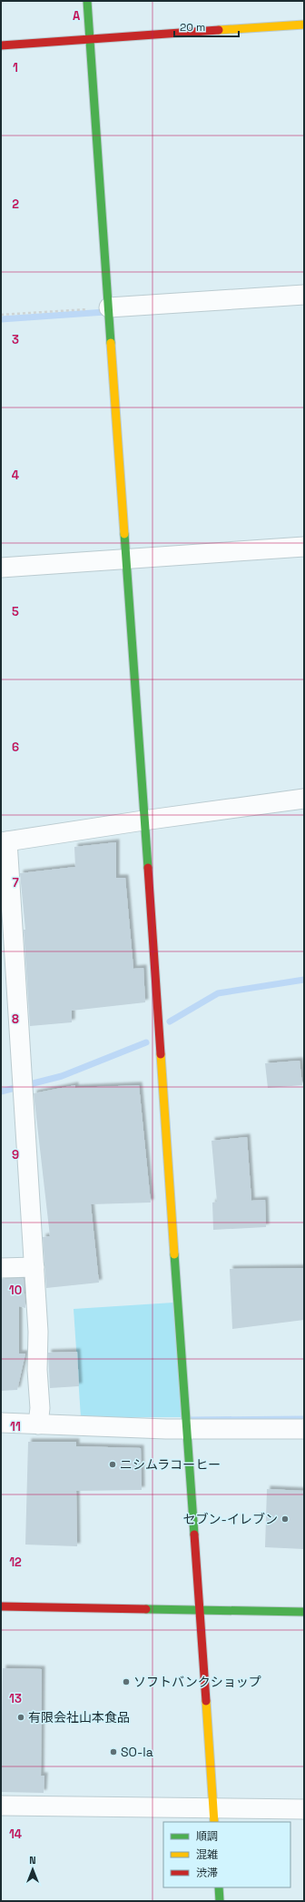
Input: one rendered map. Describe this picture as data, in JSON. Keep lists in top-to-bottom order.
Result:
{
  "places": [
    "ニシムラコーヒー",
    "セブン-イレブン",
    "ソフトバンクショップ",
    "有限会社山本食品",
    "SO-la"
  ],
  "legend": ["順調", "混雑", "渋滞"],
  "scale_bar": "20 m",
  "north": "top",
  "grid": {
    "columns": ["A"],
    "rows": [
      "1",
      "2",
      "3",
      "4",
      "5",
      "6",
      "7",
      "8",
      "9",
      "10",
      "11",
      "12",
      "13",
      "14"
    ]
  }
}
